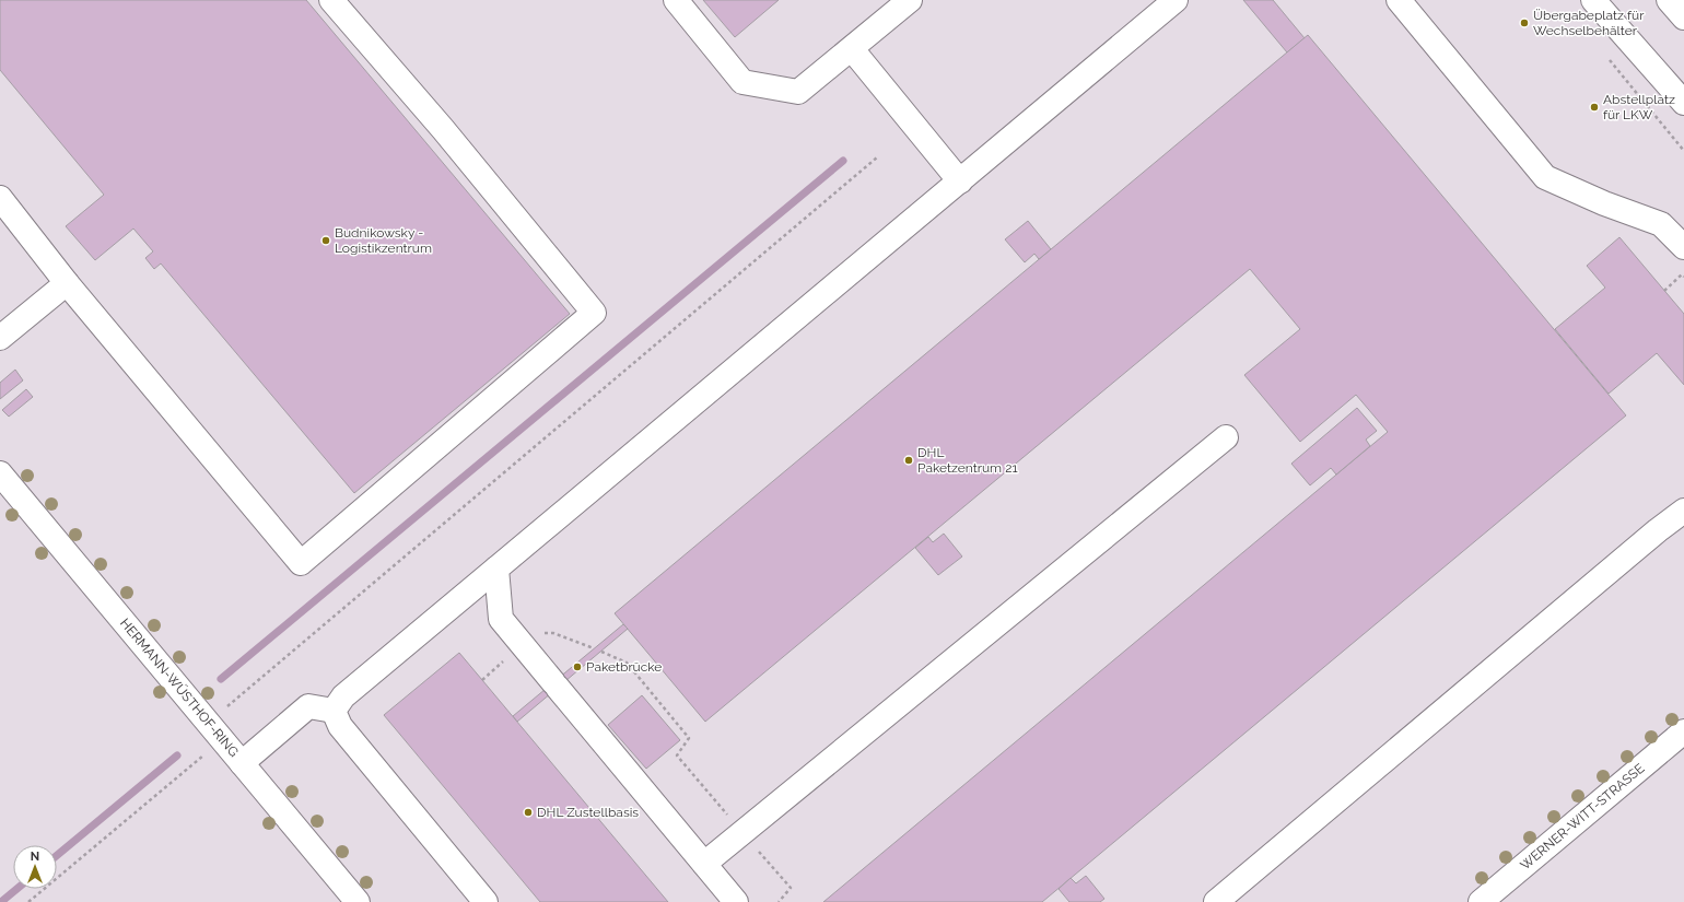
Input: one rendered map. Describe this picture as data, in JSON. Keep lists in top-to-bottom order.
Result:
{
  "streets": {
    "street": ["HERMANN-WÜSTHOF-RING", "WERNER-WITT-STRASSE"]
  },
  "places": [
    "Übergabeplatz für Wechselbehälter",
    "Abstellplatz für LKW",
    "Budnikowsky - Logistikzentrum",
    "DHL Paketzentrum 21",
    "Paketbrücke",
    "DHL Zustellbasis"
  ],
  "north": "top"
}
